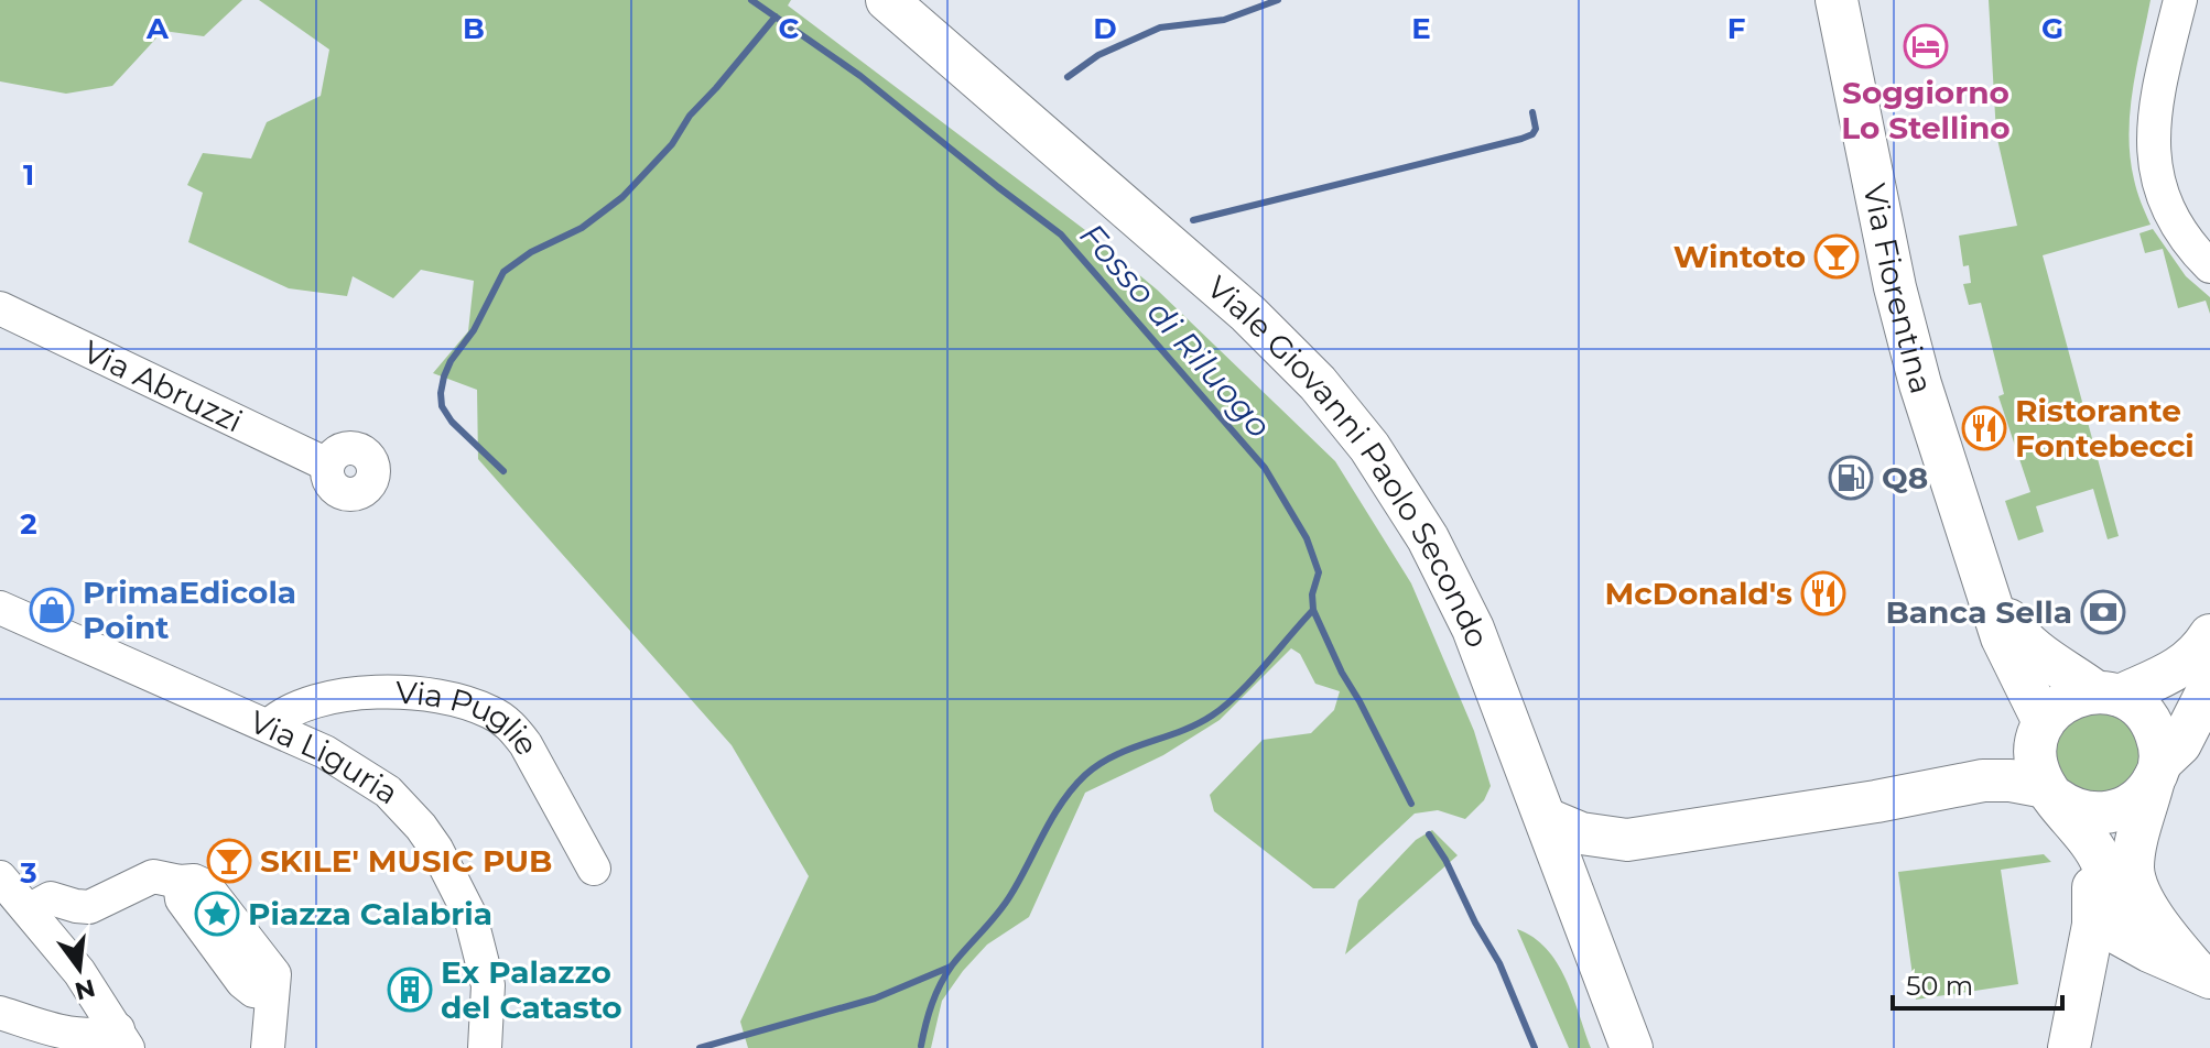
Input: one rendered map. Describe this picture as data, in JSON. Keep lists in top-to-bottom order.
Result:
{
  "streets": {
    "main road": ["Via Fiorentina", "Viale Giovanni Paolo Secondo"],
    "street": ["Via Abruzzi", "Via Puglie", "Via Liguria"]
  },
  "crossings": [
    ["Via Puglie", "Via Liguria"]
  ],
  "water": ["Fosso di Riluogo"],
  "places": {
    "hotel": ["Soggiorno Lo Stellino"],
    "bar": ["Wintoto", "SKILE' MUSIC PUB"],
    "restaurant": ["Ristorante Fontebecci", "McDonald's"],
    "fuel station": ["Q8"],
    "shop": ["PrimaEdicola Point"],
    "bank": ["Banca Sella"],
    "place": ["Piazza Calabria"],
    "building": ["Ex Palazzo del Catasto"]
  },
  "scale_bar": "50 m",
  "north": "bottom",
  "grid": {
    "columns": [
      "A",
      "B",
      "C",
      "D",
      "E",
      "F",
      "G"
    ],
    "rows": ["1", "2", "3"]
  }
}
